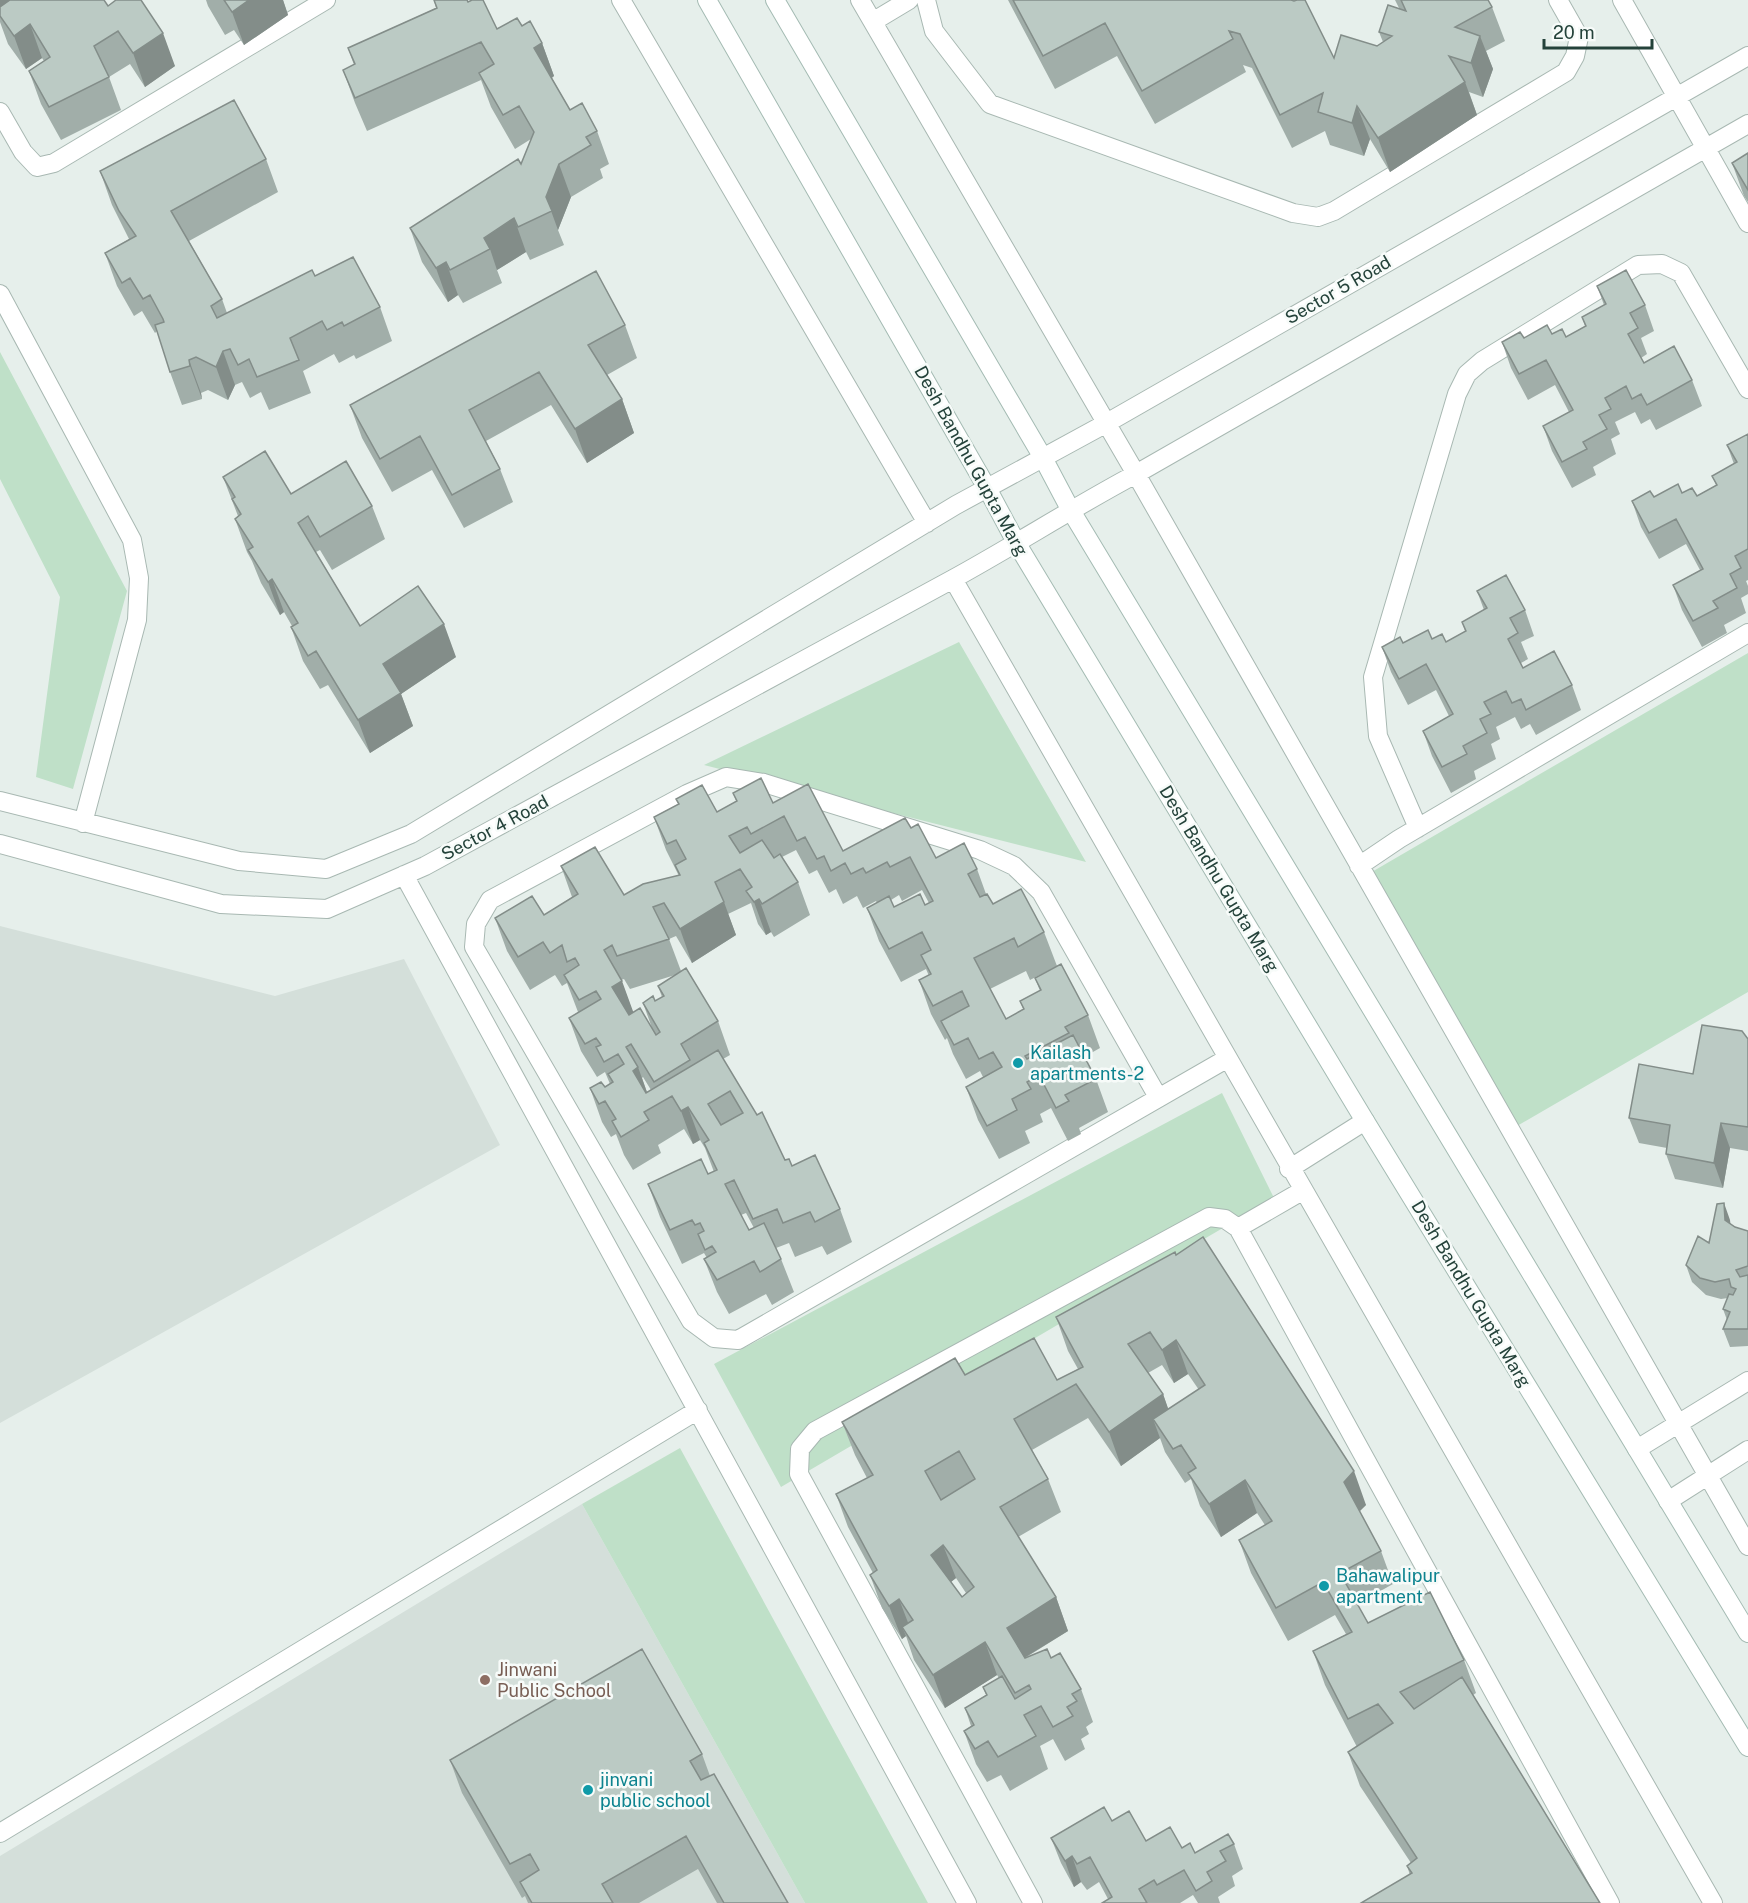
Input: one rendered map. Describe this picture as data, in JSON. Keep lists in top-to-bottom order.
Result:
{
  "streets": {
    "street": ["Sector 5 Road", "Desh Bandhu Gupta Marg", "Sector 4 Road"]
  },
  "crossings": [
    ["Sector 5 Road", "Desh Bandhu Gupta Marg"],
    ["Sector 5 Road", "Sector 4 Road"]
  ],
  "places": [
    "Kailash apartments-2",
    "Bahawalipur apartment",
    "Jinwani Public School",
    "jinvani public school"
  ],
  "scale_bar": "20 m"
}
